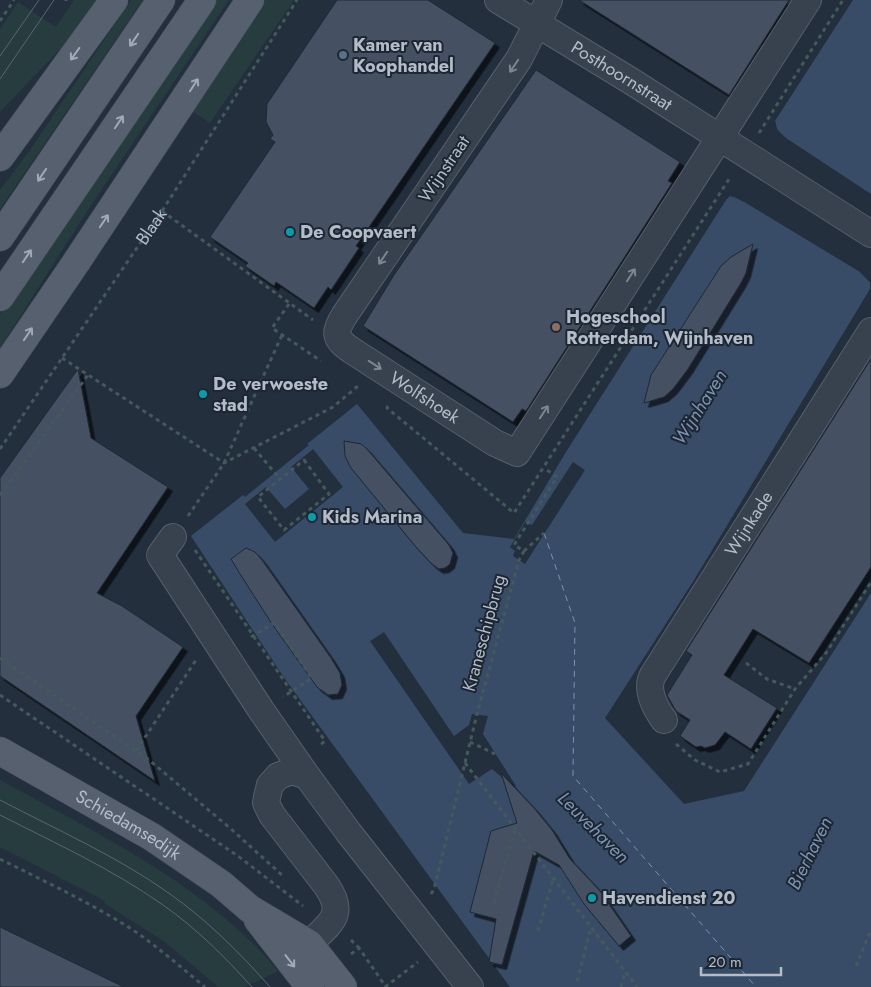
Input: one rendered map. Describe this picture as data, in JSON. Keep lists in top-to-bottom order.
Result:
{
  "streets": {
    "main road": ["Schiedamsedijk"],
    "street": [
      "Posthoornstraat",
      "Wijnstraat",
      "Wolfshoek",
      "Wijnkade"
    ],
    "path": ["Blaak", "Kraneschipbrug"]
  },
  "crossings": [
    ["Posthoornstraat", "Wijnstraat"],
    ["Posthoornstraat", "Wolfshoek"],
    ["Wijnstraat", "Wolfshoek"]
  ],
  "one_way": ["Wijnstraat"],
  "water": ["Wijnhaven", "Leuvehaven", "Bierhaven"],
  "places": [
    "Kamer van Koophandel",
    "De Coopvaert",
    "Hogeschool Rotterdam, Wijnhaven",
    "De verwoeste stad",
    "Kids Marina",
    "Havendienst 20"
  ],
  "scale_bar": "20 m"
}
